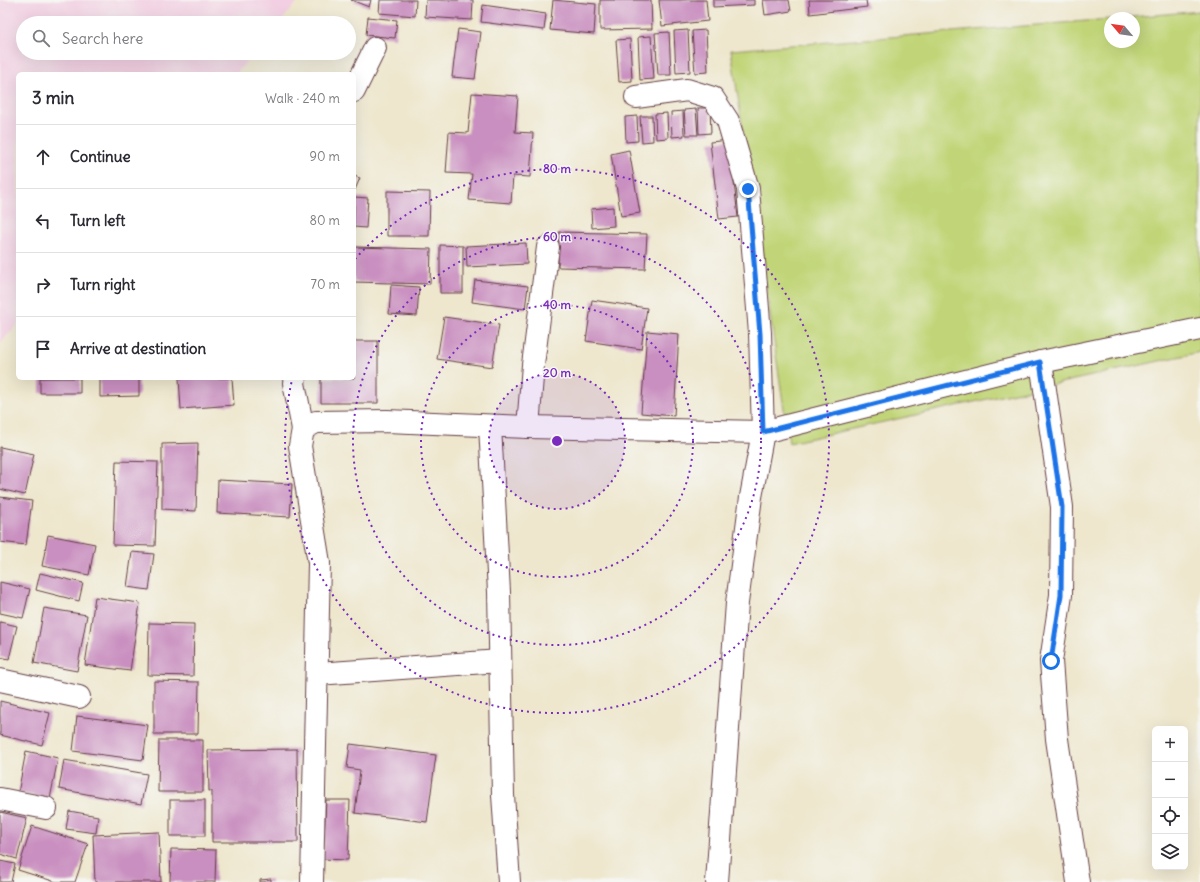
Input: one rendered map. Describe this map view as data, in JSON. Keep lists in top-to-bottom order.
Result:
{
  "north": "top left",
  "page": {
    "search": "Search here",
    "heading": ["3 min", "Walk · 240 m"],
    "list": [
      ["Continue", "90 m"],
      ["Turn left", "80 m"],
      ["Turn right", "70 m"],
      "Arrive at destination"
    ],
    "map_buttons": ["+", "−"]
  },
  "rings": [
    "80 m",
    "60 m",
    "40 m",
    "20 m"
  ]
}
